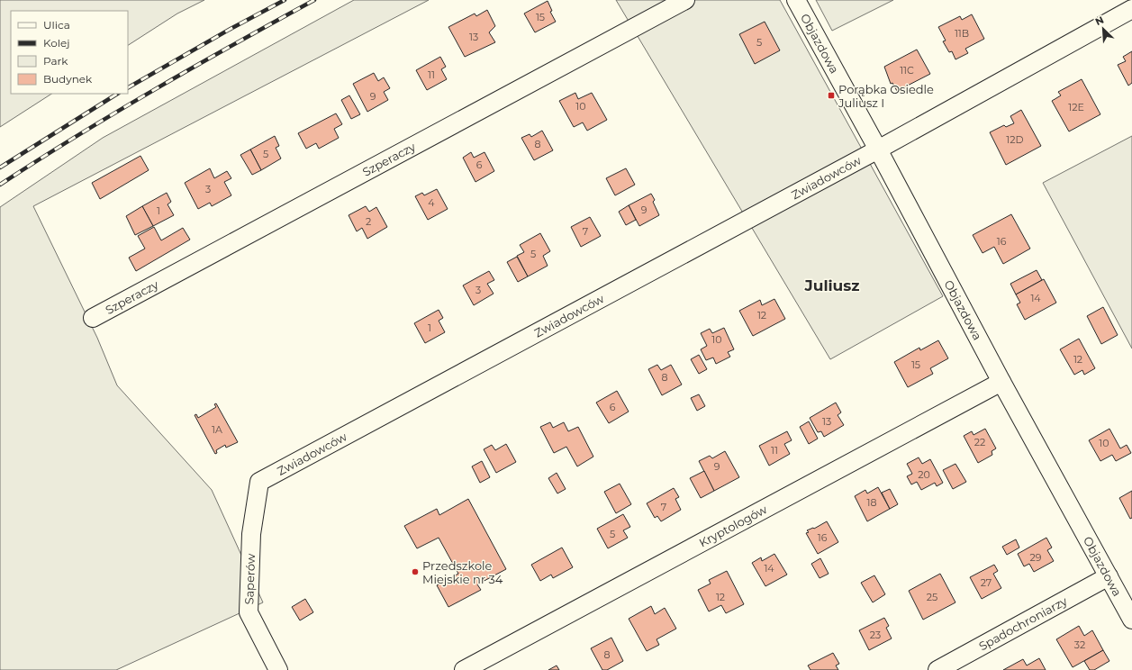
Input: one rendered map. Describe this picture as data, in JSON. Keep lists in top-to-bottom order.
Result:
{
  "streets": {
    "street": [
      "Objazdowa",
      "Szperaczy",
      "Zwiadowców",
      "Kryptologów",
      "Saperów",
      "Spadochroniarzy"
    ]
  },
  "crossings": [
    ["Objazdowa", "Zwiadowców"],
    ["Objazdowa", "Kryptologów"],
    ["Objazdowa", "Spadochroniarzy"],
    ["Zwiadowców", "Saperów"]
  ],
  "districts": ["Juliusz"],
  "places": {
    "transit": ["Porąbka Osiedle Juliusz I"],
    "other": ["Przedszkole Miejskie nr 34"]
  },
  "house_numbers": [
    "15",
    "11B",
    "13",
    "5",
    "11C",
    "11",
    "9",
    "10",
    "12E",
    "12D",
    "8",
    "5",
    "6",
    "3",
    "4",
    "9",
    "1",
    "2",
    "7",
    "16",
    "5",
    "3",
    "14",
    "12",
    "1",
    "10",
    "12",
    "15",
    "8",
    "6",
    "13",
    "1A",
    "22",
    "10",
    "11",
    "9",
    "20",
    "18",
    "7",
    "5",
    "16",
    "29",
    "14",
    "27",
    "12",
    "25",
    "23",
    "32",
    "8"
  ],
  "legend": [
    "Ulica",
    "Kolej",
    "Park",
    "Budynek"
  ],
  "north": "top left"
}
